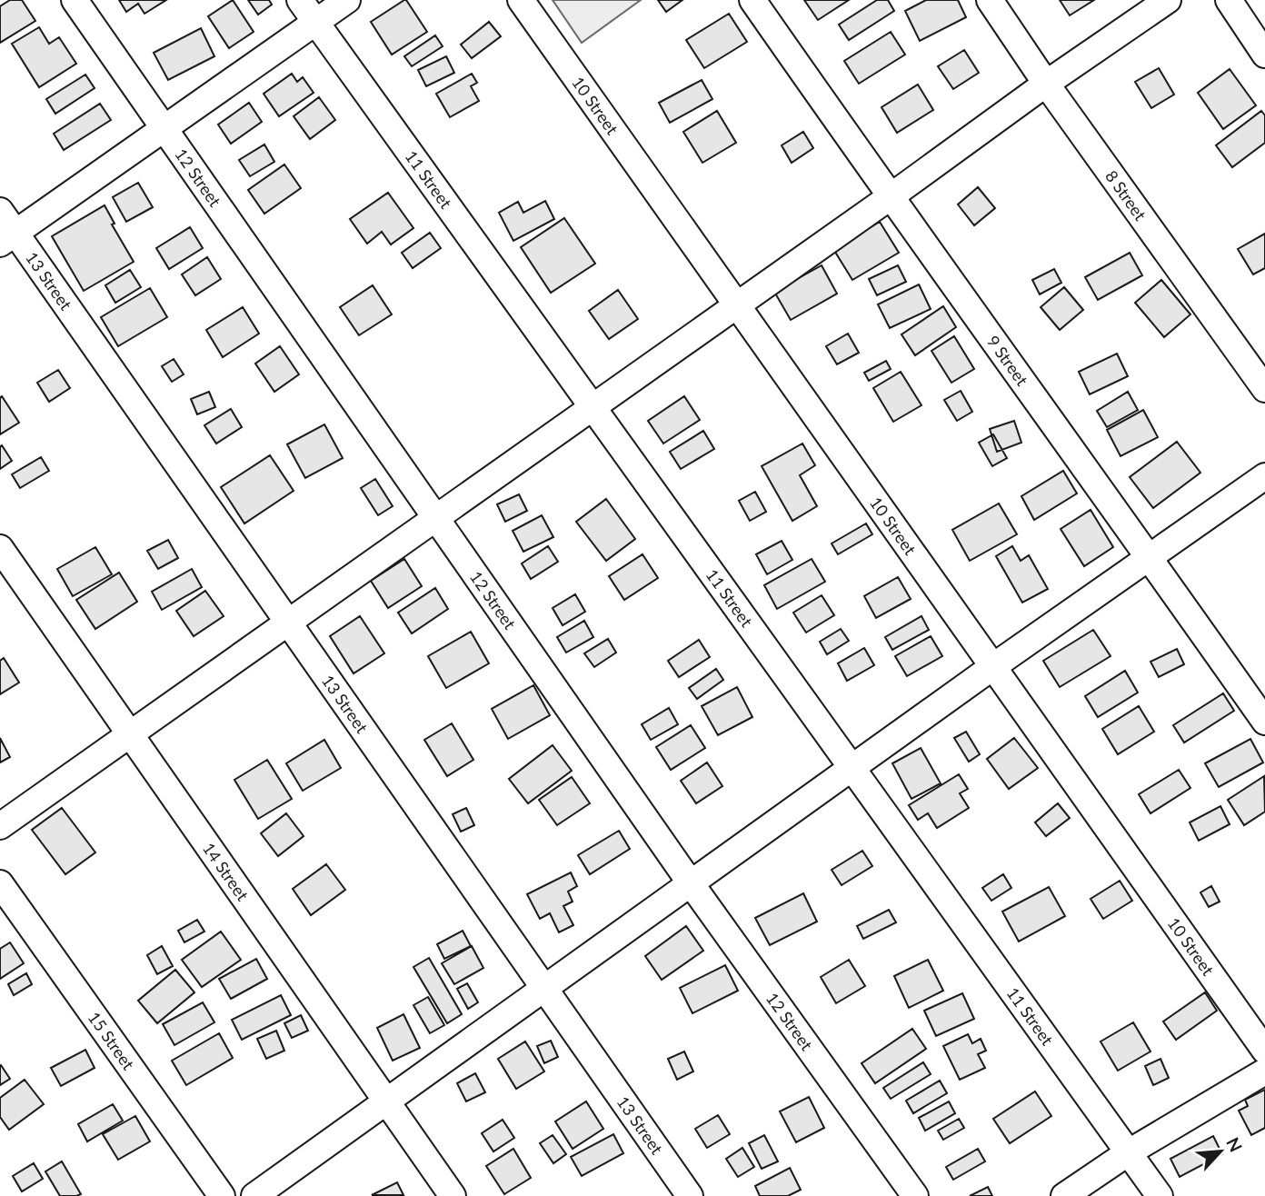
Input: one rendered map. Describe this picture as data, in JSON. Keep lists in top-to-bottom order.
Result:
{
  "streets": {
    "street": [
      "10 Street",
      "12 Street",
      "11 Street",
      "8 Street",
      "13 Street",
      "9 Street",
      "14 Street",
      "15 Street"
    ]
  },
  "north": "top right"
}
